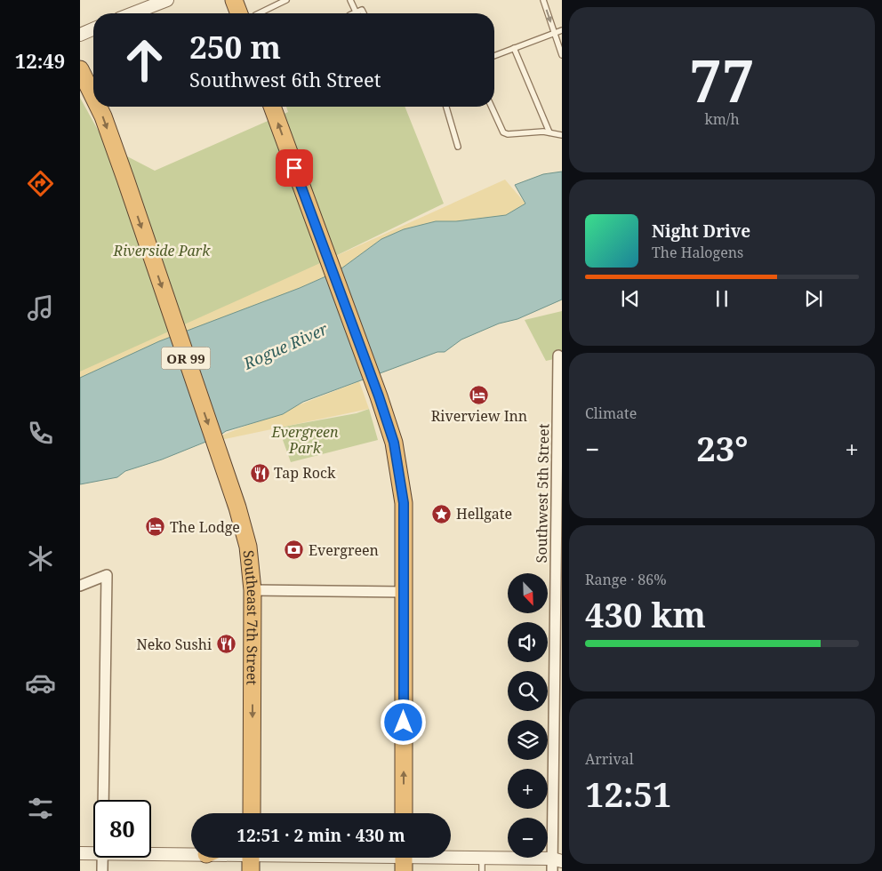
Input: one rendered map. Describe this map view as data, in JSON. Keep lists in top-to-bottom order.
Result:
{
  "streets": {
    "highway": ["OR 99", "Southeast 7th Street"],
    "street": ["Southwest 5th Street"]
  },
  "one_way": ["Southeast 7th Street"],
  "water": ["Rogue River"],
  "parks": ["Riverside Park", "Evergreen Park"],
  "places": {
    "hotel": ["Riverview Inn", "The Lodge"],
    "restaurant": ["Tap Rock", "Neko Sushi"],
    "place": ["Hellgate"],
    "bank": ["Evergreen"]
  },
  "north": "bottom right",
  "page": {
    "tabs": "12:49",
    "tile": [
      ["77", "km/h"],
      "Climate",
      ["Range · 86%", "430 km"],
      ["Arrival", "12:51"]
    ],
    "turn": ["250 m", "Southwest 6th Street"],
    "song": ["Night Drive", "The Halogens"],
    "heat": ["−", "23°", "+"],
    "map_buttons": ["+", "−"],
    "limit": "80",
    "trip": "12:51 · 2 min · 430 m"
  }
}
